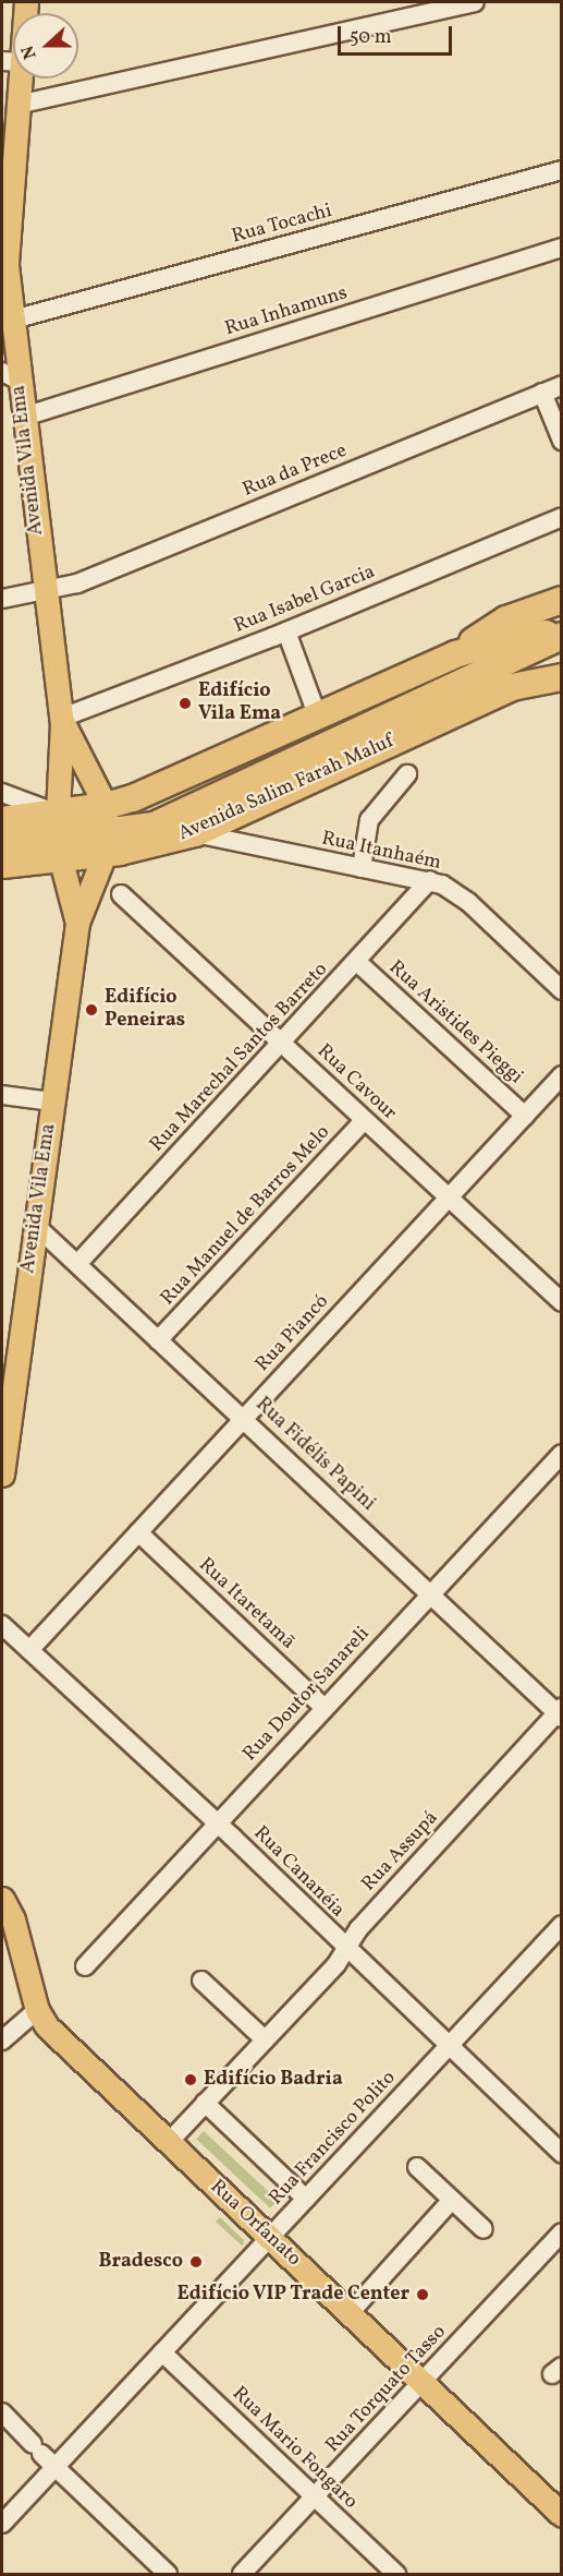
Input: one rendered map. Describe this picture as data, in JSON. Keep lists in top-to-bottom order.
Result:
{
  "streets": {
    "highway": ["Avenida Salim Farah Maluf"],
    "main road": ["Avenida Vila Ema", "Rua Orfanato"],
    "street": [
      "Rua Tocachi",
      "Rua Inhamuns",
      "Rua da Prece",
      "Rua Isabel Garcia",
      "Rua Itanhaém",
      "Rua Aristides Pieggi",
      "Rua Marechal Santos Barreto",
      "Rua Cavour",
      "Rua Manuel de Barros Melo",
      "Rua Piancó",
      "Rua Fidélis Papini",
      "Rua Itaretamã",
      "Rua Doutor Sanareli",
      "Rua Assupá",
      "Rua Cananéia",
      "Rua Francisco Polito",
      "Rua Torquato Tasso",
      "Rua Mario Fongaro"
    ]
  },
  "crossings": [
    ["Rua Tocachi", "Avenida Vila Ema"],
    ["Rua Inhamuns", "Avenida Vila Ema"],
    ["Avenida Vila Ema", "Rua da Prece"],
    ["Avenida Vila Ema", "Rua Isabel Garcia"],
    ["Avenida Vila Ema", "Avenida Salim Farah Maluf"],
    ["Avenida Vila Ema", "Rua Fidélis Papini"],
    ["Avenida Salim Farah Maluf", "Rua Itanhaém"],
    ["Rua Itanhaém", "Rua Marechal Santos Barreto"],
    ["Rua Aristides Pieggi", "Rua Marechal Santos Barreto"],
    ["Rua Aristides Pieggi", "Rua Piancó"],
    ["Rua Marechal Santos Barreto", "Rua Cavour"],
    ["Rua Marechal Santos Barreto", "Rua Fidélis Papini"],
    ["Rua Cavour", "Rua Manuel de Barros Melo"],
    ["Rua Cavour", "Rua Piancó"],
    ["Rua Manuel de Barros Melo", "Rua Fidélis Papini"],
    ["Rua Piancó", "Rua Fidélis Papini"],
    ["Rua Piancó", "Rua Itaretamã"],
    ["Rua Piancó", "Rua Cananéia"],
    ["Rua Fidélis Papini", "Rua Doutor Sanareli"],
    ["Rua Fidélis Papini", "Rua Assupá"],
    ["Rua Itaretamã", "Rua Doutor Sanareli"],
    ["Rua Doutor Sanareli", "Rua Cananéia"],
    ["Rua Assupá", "Rua Cananéia"],
    ["Rua Assupá", "Rua Orfanato"],
    ["Rua Cananéia", "Rua Francisco Polito"],
    ["Rua Francisco Polito", "Rua Orfanato"],
    ["Rua Francisco Polito", "Rua Mario Fongaro"],
    ["Rua Orfanato", "Rua Torquato Tasso"],
    ["Rua Torquato Tasso", "Rua Mario Fongaro"]
  ],
  "places": [
    "Edifício Vila Ema",
    "Edifício Peneiras",
    "Edifício Badria",
    "Bradesco",
    "Edifício VIP Trade Center"
  ],
  "scale_bar": "50 m",
  "north": "left"
}
